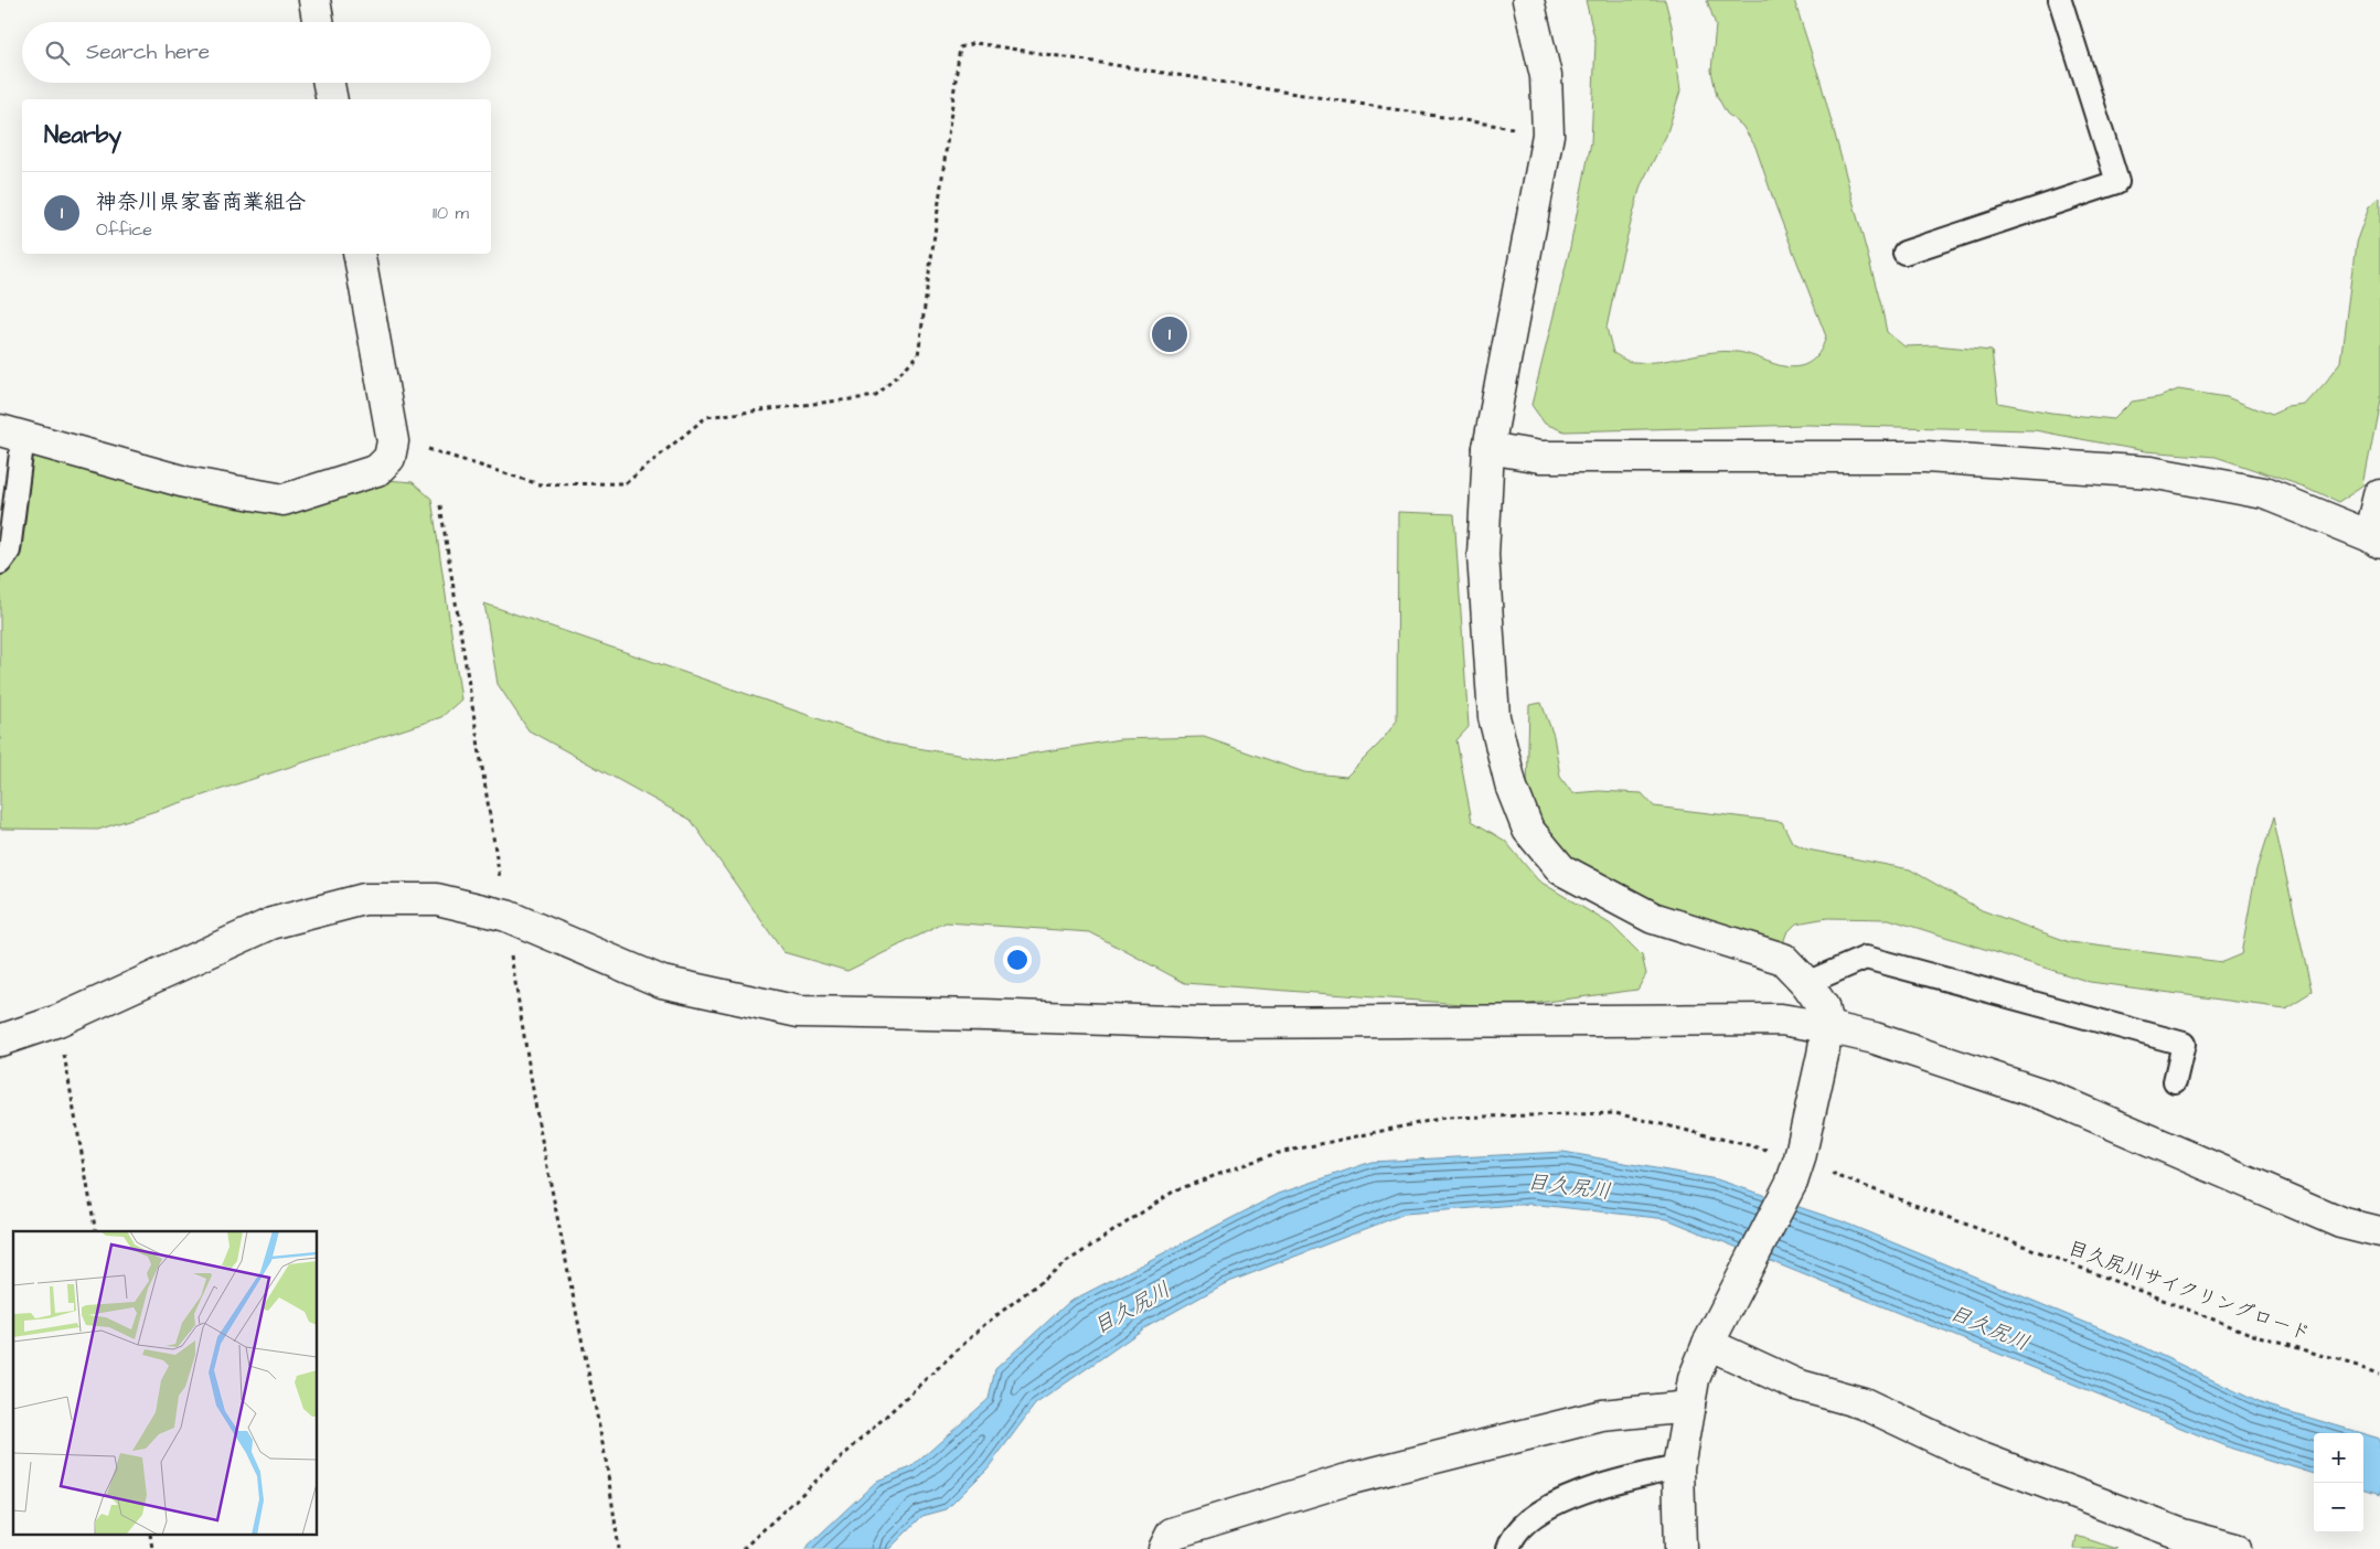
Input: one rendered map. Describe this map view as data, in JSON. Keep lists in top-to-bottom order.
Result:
{
  "streets": {
    "path": ["目久尻川サイクリングロード"]
  },
  "water": ["目久尻川"],
  "page": {
    "search": "Search here",
    "heading": "Nearby",
    "list": [
      {
        "mark": "1",
        "name": "神奈川県家畜商業組合",
        "note": "Office",
        "value": "110 m"
      }
    ],
    "pins": "1",
    "map_buttons": ["+", "−"]
  }
}
